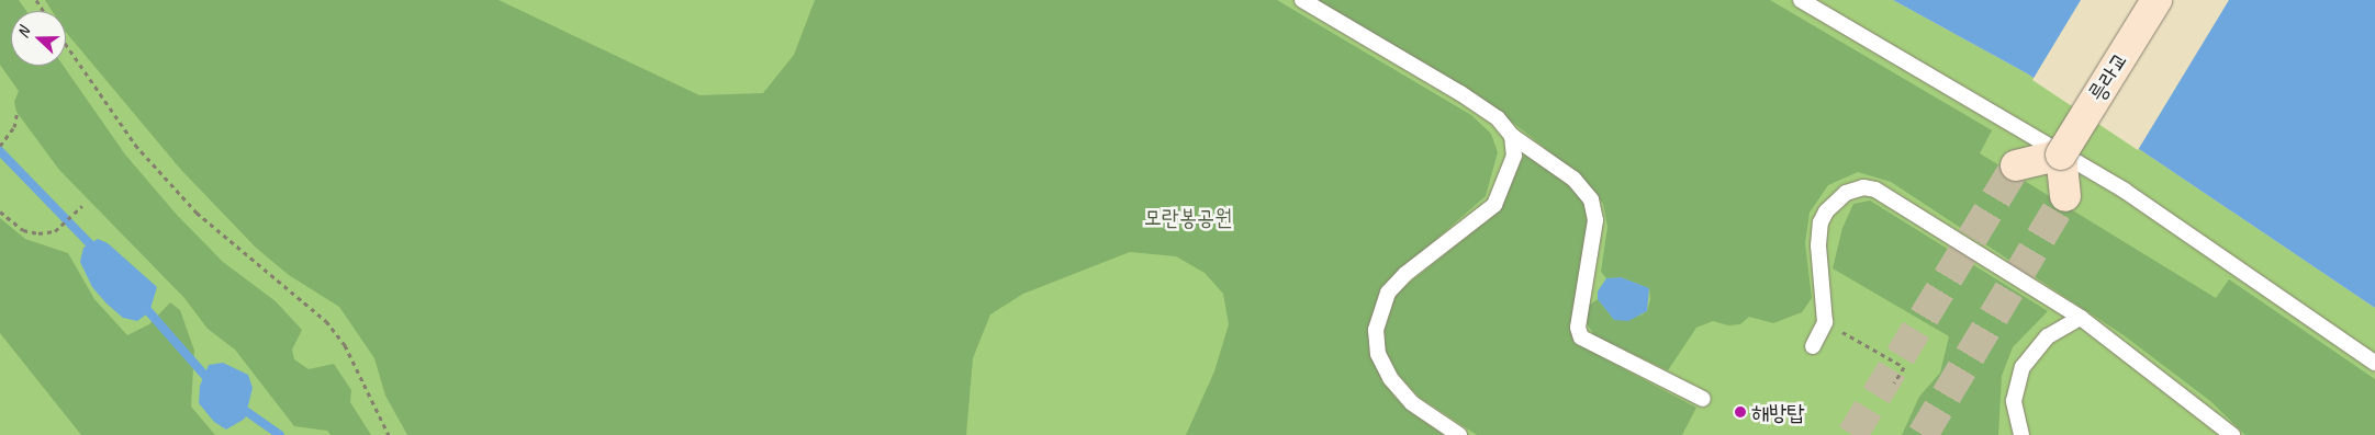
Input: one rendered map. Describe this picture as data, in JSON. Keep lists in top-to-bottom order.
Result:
{
  "streets": {
    "main road": ["릉라교"]
  },
  "parks": ["모란봉공원"],
  "places": ["해방탑"],
  "north": "left"
}
